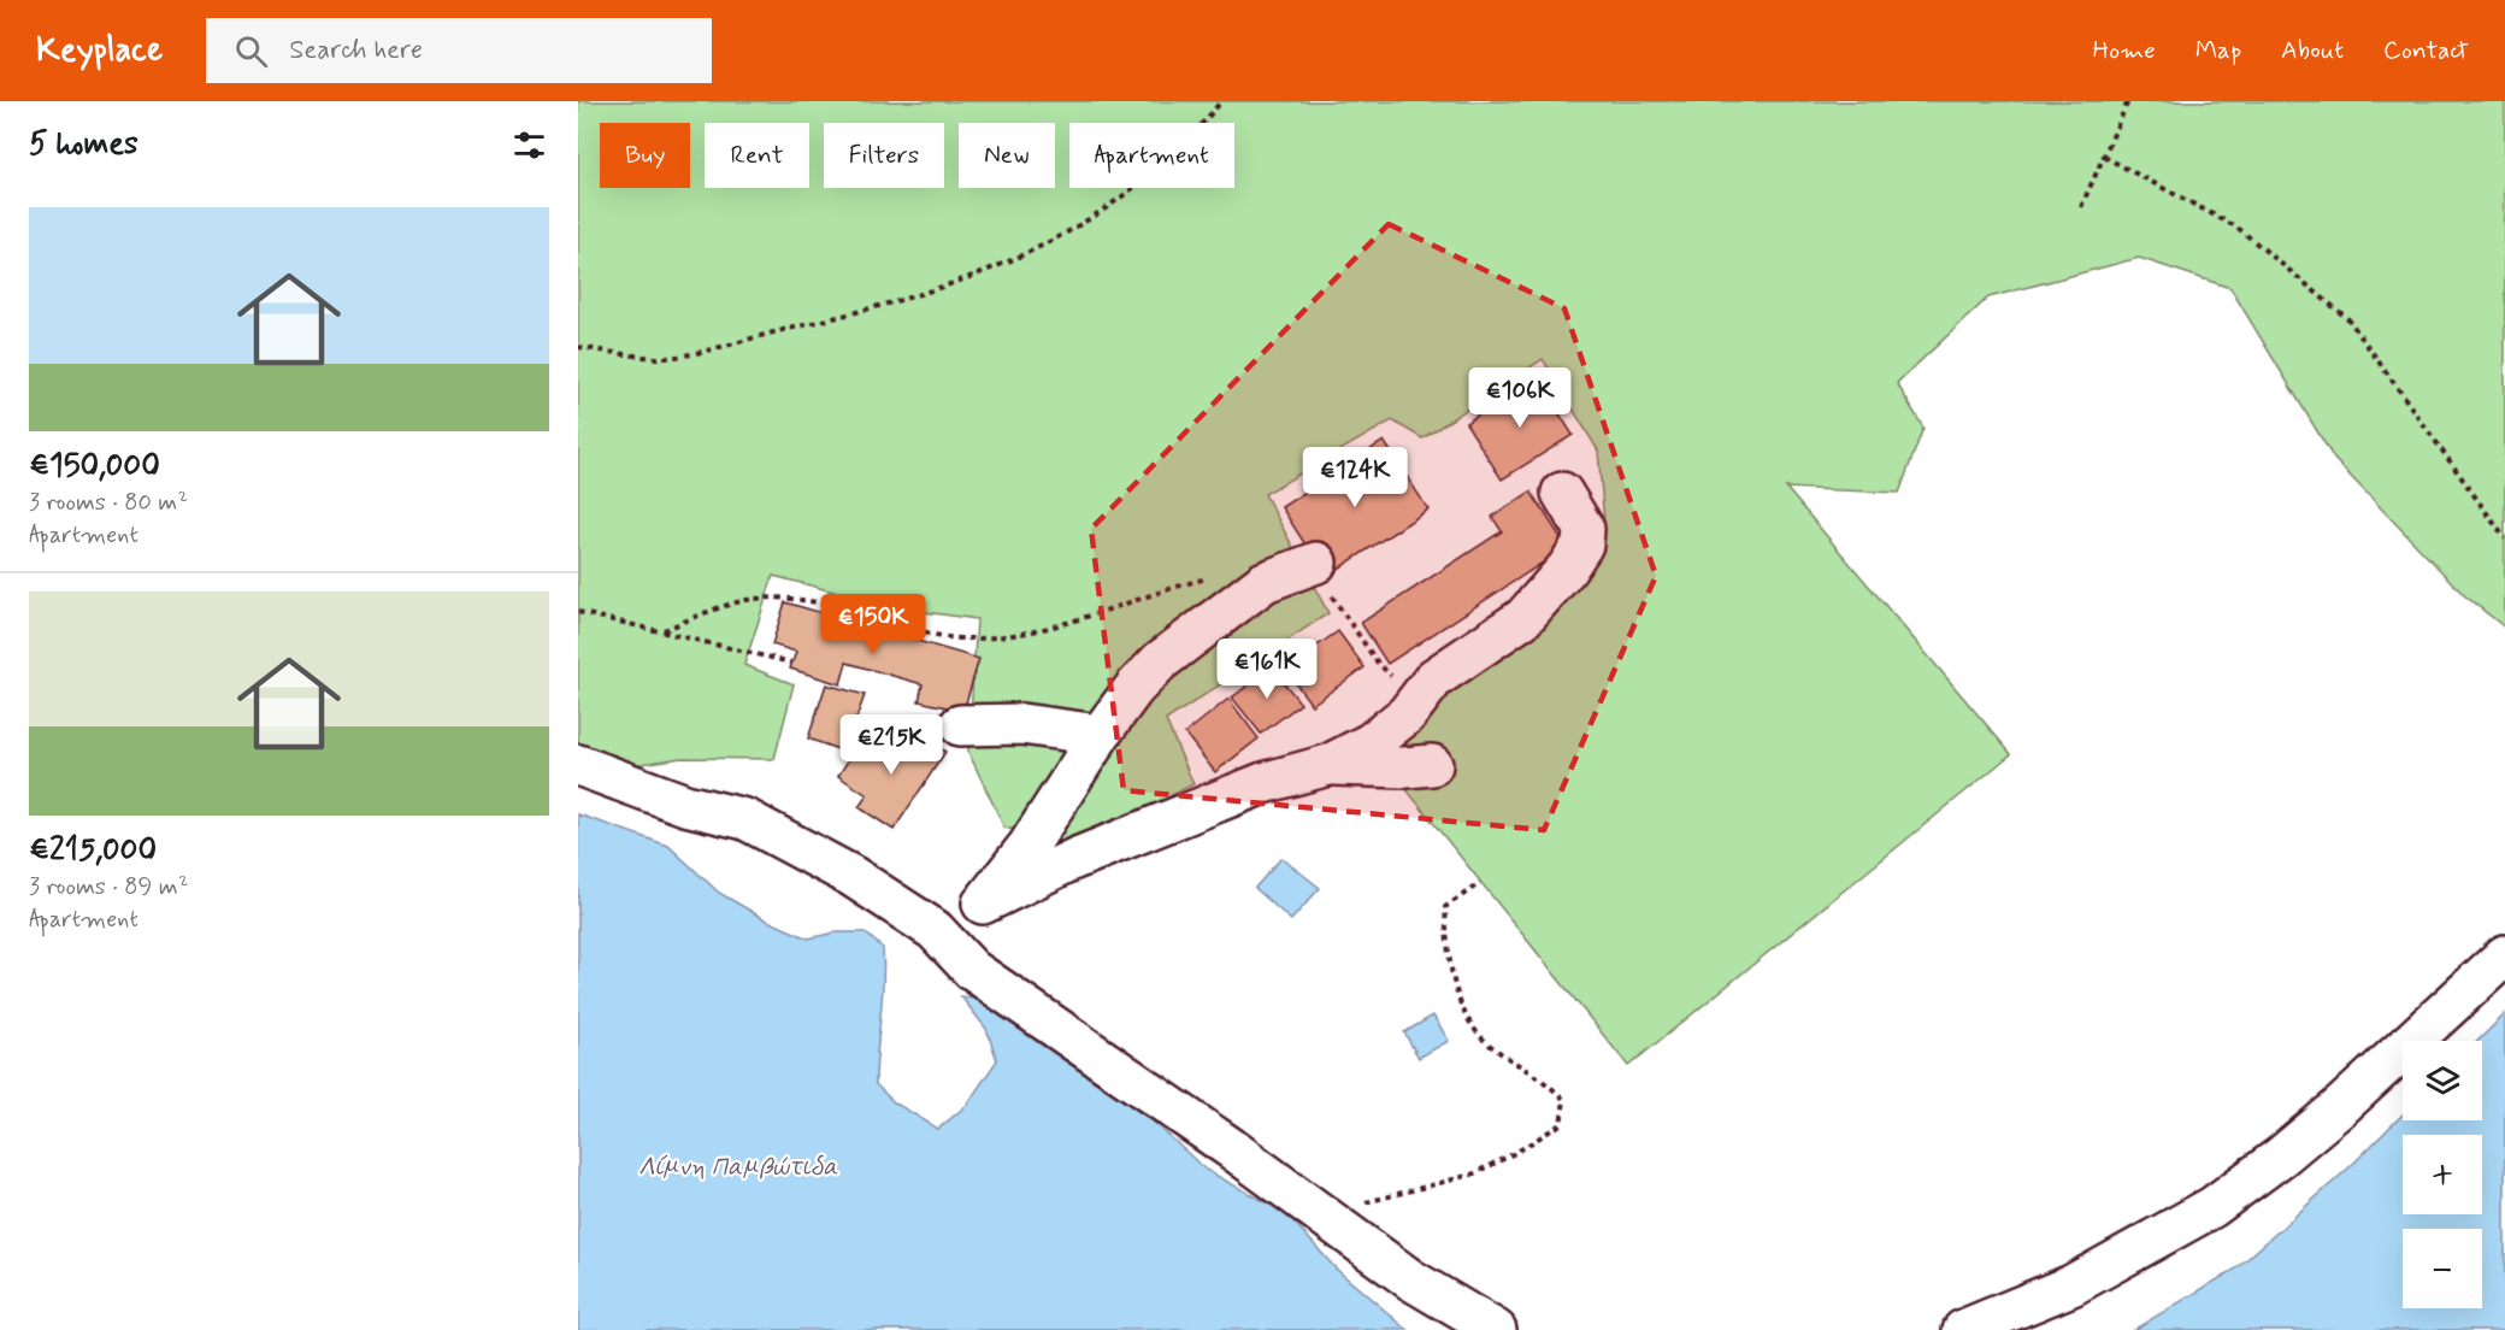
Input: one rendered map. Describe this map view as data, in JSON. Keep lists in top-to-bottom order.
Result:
{
  "water": ["Λίμνη Παμβώτιδα"],
  "page": {
    "header": "Keyplace",
    "search": "Search here",
    "nav": [
      "Home",
      "Map",
      "About",
      "Contact"
    ],
    "heading": "5 homes",
    "chip": [
      "Buy",
      "Rent",
      "Filters",
      "New",
      "Apartment"
    ],
    "list": [
      {
        "name": "€150,000",
        "note": "3 rooms · 80 m² · Apartment"
      },
      {
        "name": "€215,000",
        "note": "3 rooms · 89 m² · Apartment"
      }
    ],
    "price": [
      "€106K",
      "€124K",
      "€150K",
      "€161K",
      "€215K"
    ],
    "map_buttons": ["+", "−"]
  }
}
